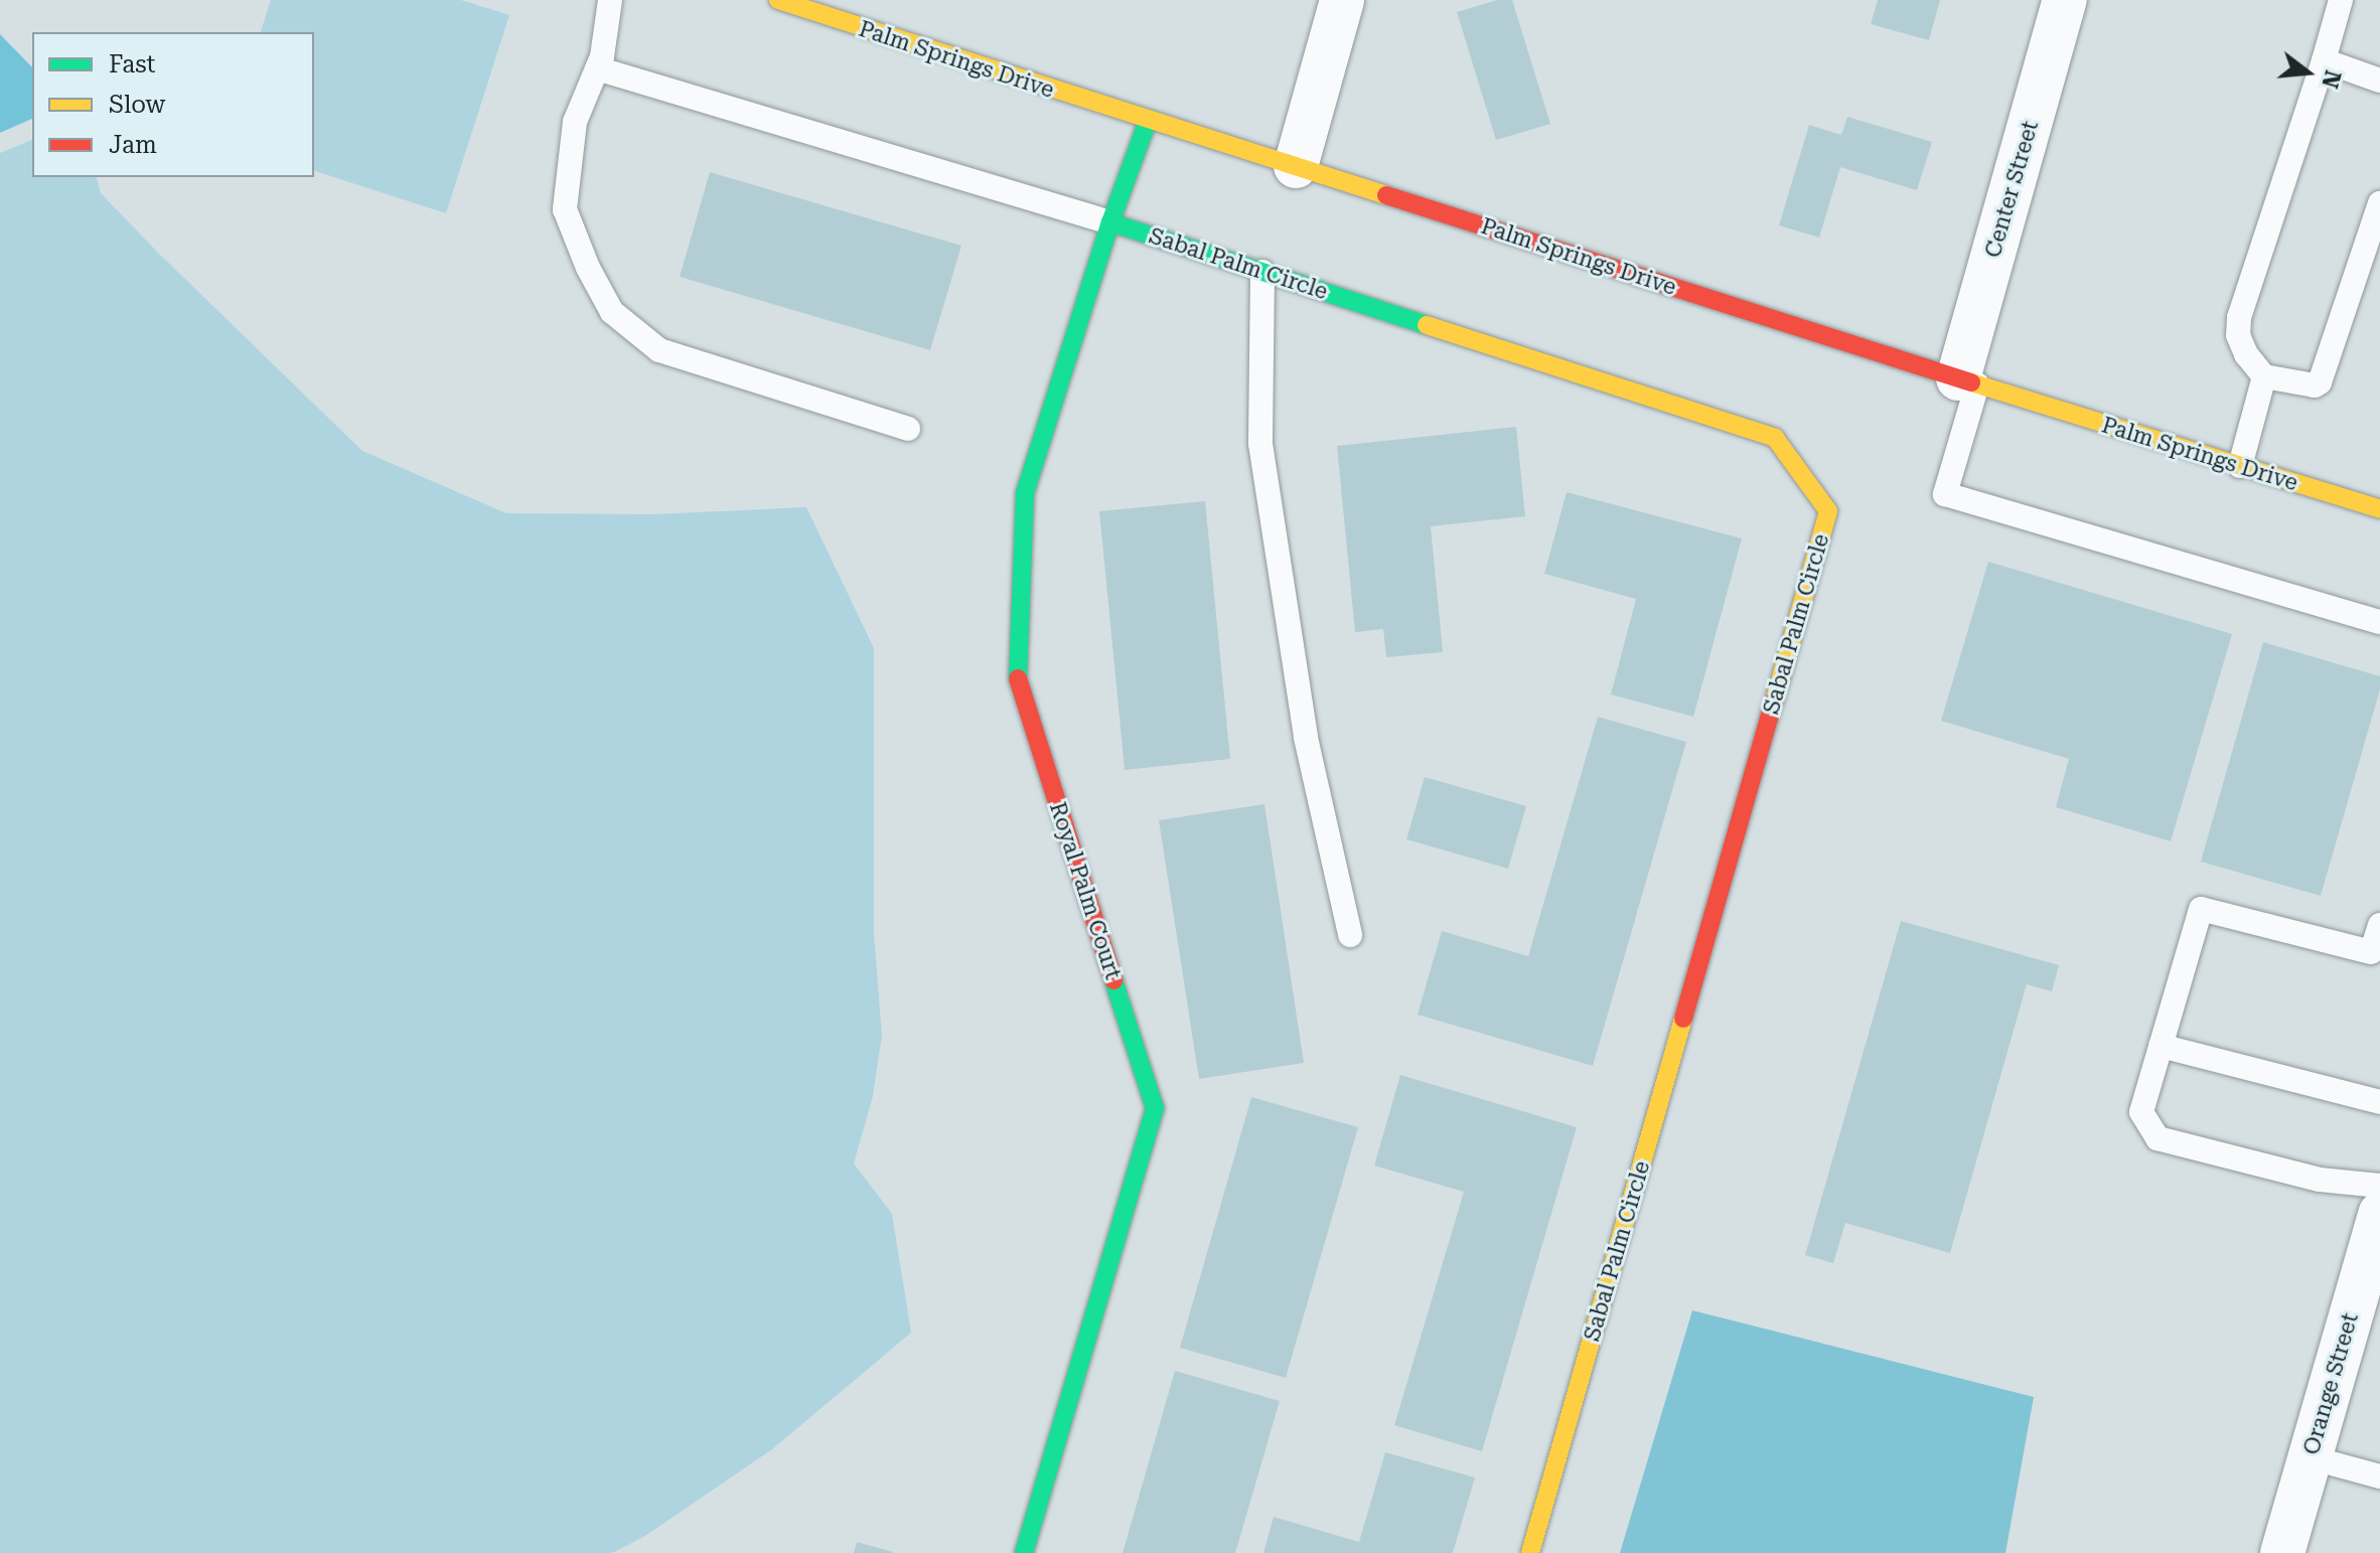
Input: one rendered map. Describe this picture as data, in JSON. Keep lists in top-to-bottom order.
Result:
{
  "streets": {
    "street": [
      "Palm Springs Drive",
      "Center Street",
      "Sabal Palm Circle",
      "Royal Palm Court",
      "Orange Street"
    ]
  },
  "crossings": [
    ["Palm Springs Drive", "Center Street"],
    ["Sabal Palm Circle", "Royal Palm Court"]
  ],
  "legend": ["Fast", "Slow", "Jam"],
  "north": "right"
}
